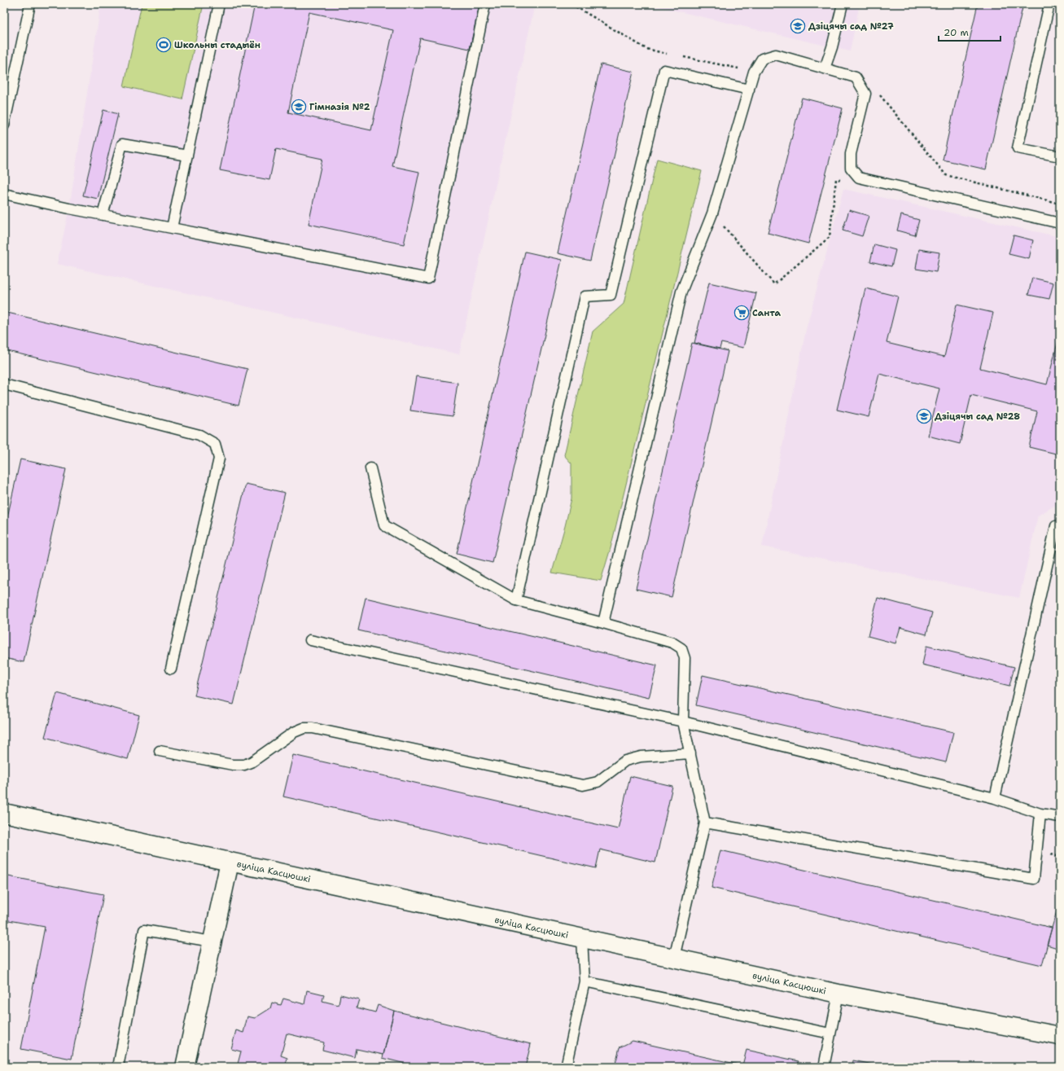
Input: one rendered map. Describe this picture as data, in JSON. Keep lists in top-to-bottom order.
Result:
{
  "streets": {
    "street": ["вуліца Касцюшкі"]
  },
  "places": {
    "school or university": ["Дзіцячы сад №27", "Гімназія №2", "Дзіцячы сад №28"],
    "sports": ["Школьны стадыён"],
    "supermarket": ["Санта"]
  },
  "scale_bar": "20 m"
}
